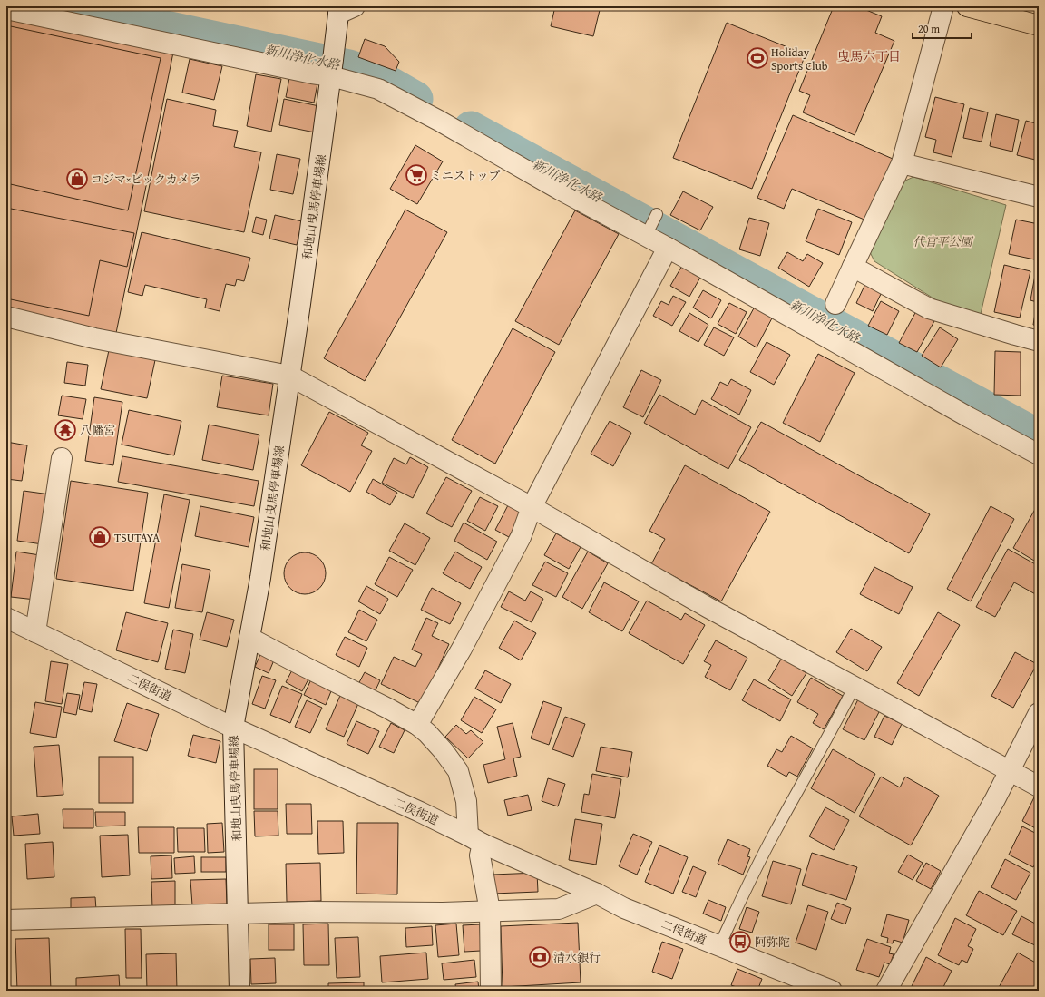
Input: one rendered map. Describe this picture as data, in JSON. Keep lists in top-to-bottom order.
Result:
{
  "streets": {
    "street": ["和地山曳馬停車場線", "二俣街道"]
  },
  "crossings": [
    ["和地山曳馬停車場線", "二俣街道"]
  ],
  "districts": ["曳馬六丁目"],
  "water": ["新川浄化水路"],
  "parks": ["代官平公園"],
  "places": {
    "sports": ["Holiday Sports Club"],
    "supermarket": ["ミニストップ"],
    "shop": ["コジマ×ビックカメラ", "TSUTAYA"],
    "temple": ["八幡宮"],
    "bus stop": ["阿弥陀"],
    "bank": ["清水銀行"]
  },
  "scale_bar": "20 m"
}
